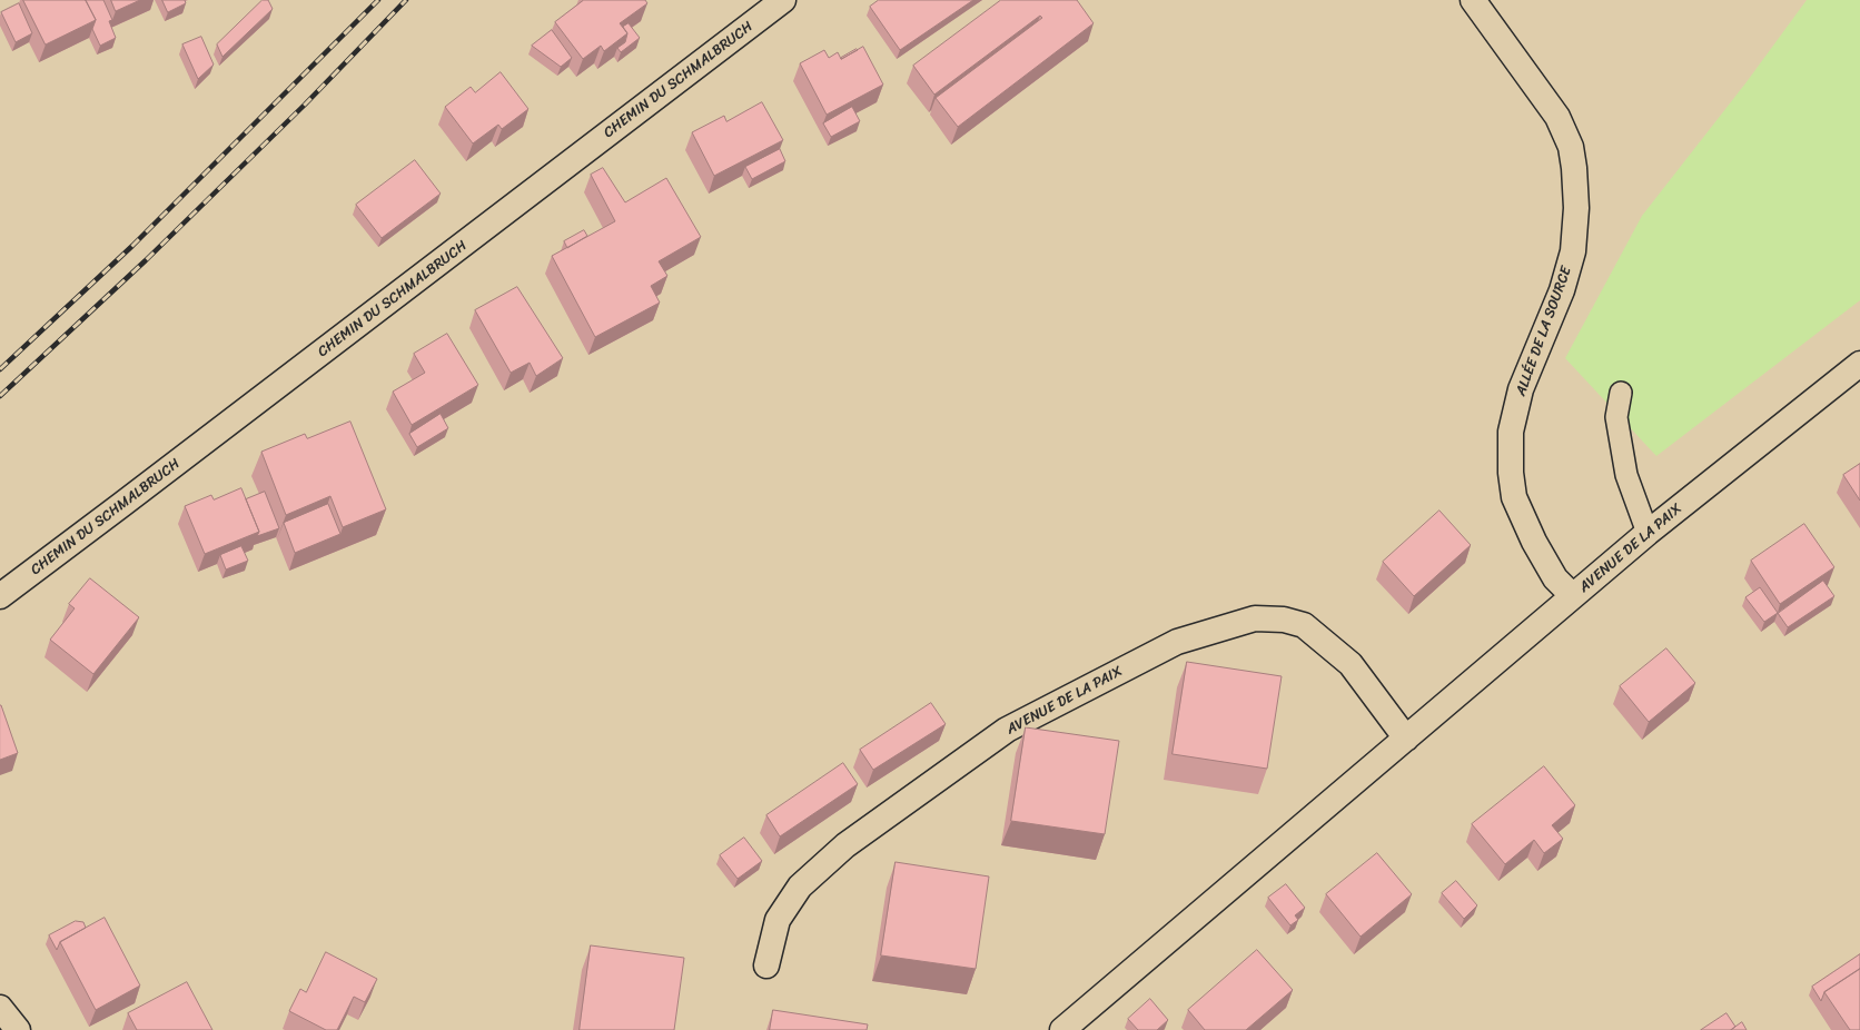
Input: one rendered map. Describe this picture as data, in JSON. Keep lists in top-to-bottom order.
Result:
{
  "streets": {
    "street": ["CHEMIN DU SCHMALBRUCH", "ALLÉE DE LA SOURCE", "AVENUE DE LA PAIX"]
  },
  "crossings": [
    ["ALLÉE DE LA SOURCE", "AVENUE DE LA PAIX"]
  ]
}
